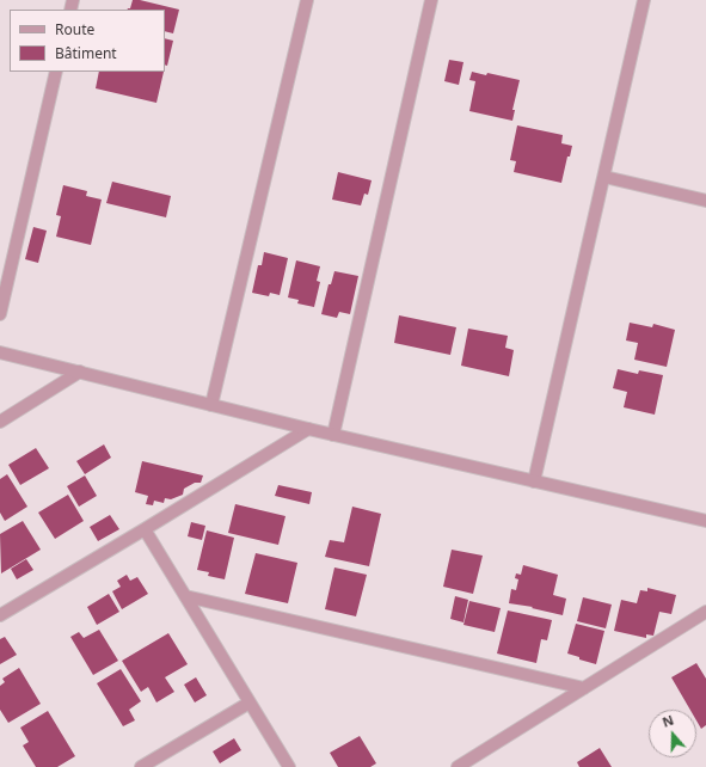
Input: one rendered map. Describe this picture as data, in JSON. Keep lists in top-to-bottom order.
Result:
{
  "legend": ["Route", "Bâtiment"],
  "north": "top"
}
